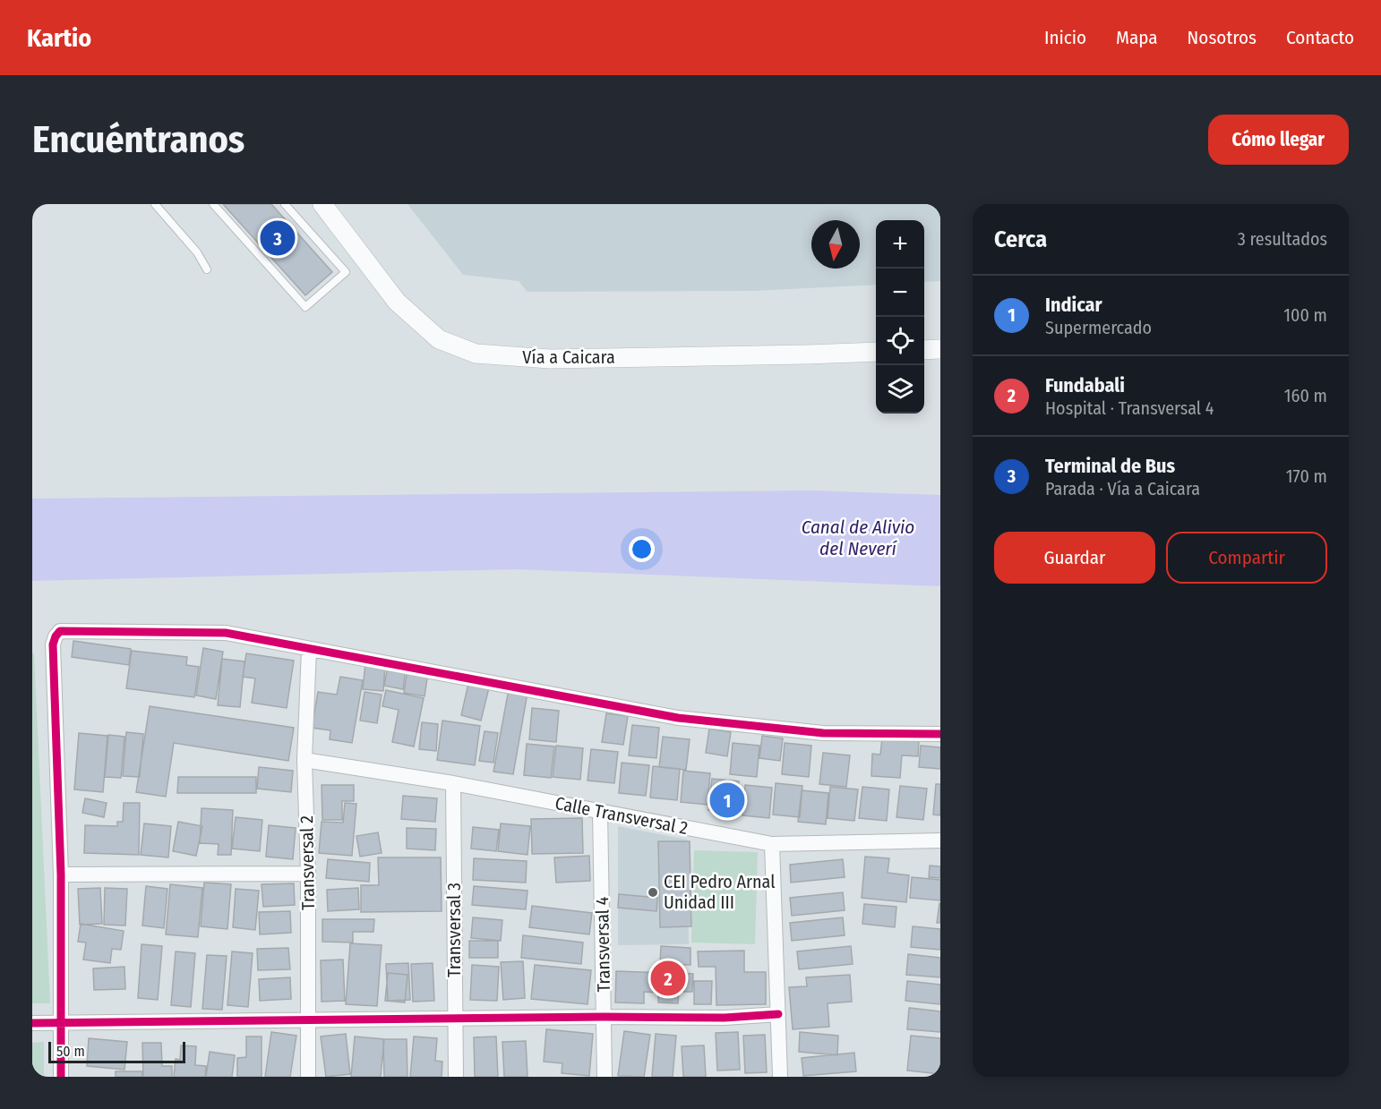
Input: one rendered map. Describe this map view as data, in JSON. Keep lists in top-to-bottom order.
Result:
{
  "streets": {
    "street": [
      "Vía a Caicara",
      "Calle Transversal 2",
      "Transversal 2",
      "Transversal 3",
      "Transversal 4"
    ]
  },
  "crossings": [
    ["Calle Transversal 2", "Transversal 2"],
    ["Calle Transversal 2", "Transversal 3"],
    ["Calle Transversal 2", "Transversal 4"]
  ],
  "water": ["Canal de Alivio del Neverí"],
  "places": ["CEI Pedro Arnal Unidad III"],
  "scale_bar": "50 m",
  "north": "bottom",
  "page": {
    "header": "Kartio",
    "nav": [
      "Inicio",
      "Mapa",
      "Nosotros",
      "Contacto"
    ],
    "buttons": [
      "Cómo llegar",
      ["Guardar", "Compartir"]
    ],
    "title": "Encuéntranos",
    "heading": ["Cerca", "3 resultados"],
    "pins": ["3", "1", "2"],
    "map_buttons": ["+", "−"],
    "list": [
      {
        "mark": "1",
        "name": "Indicar",
        "note": "Supermercado",
        "value": "100 m"
      },
      {
        "mark": "2",
        "name": "Fundabali",
        "note": "Hospital · Transversal 4",
        "value": "160 m"
      },
      {
        "mark": "3",
        "name": "Terminal de Bus",
        "note": "Parada · Vía a Caicara",
        "value": "170 m"
      }
    ],
    "scale": "50 m"
  }
}
